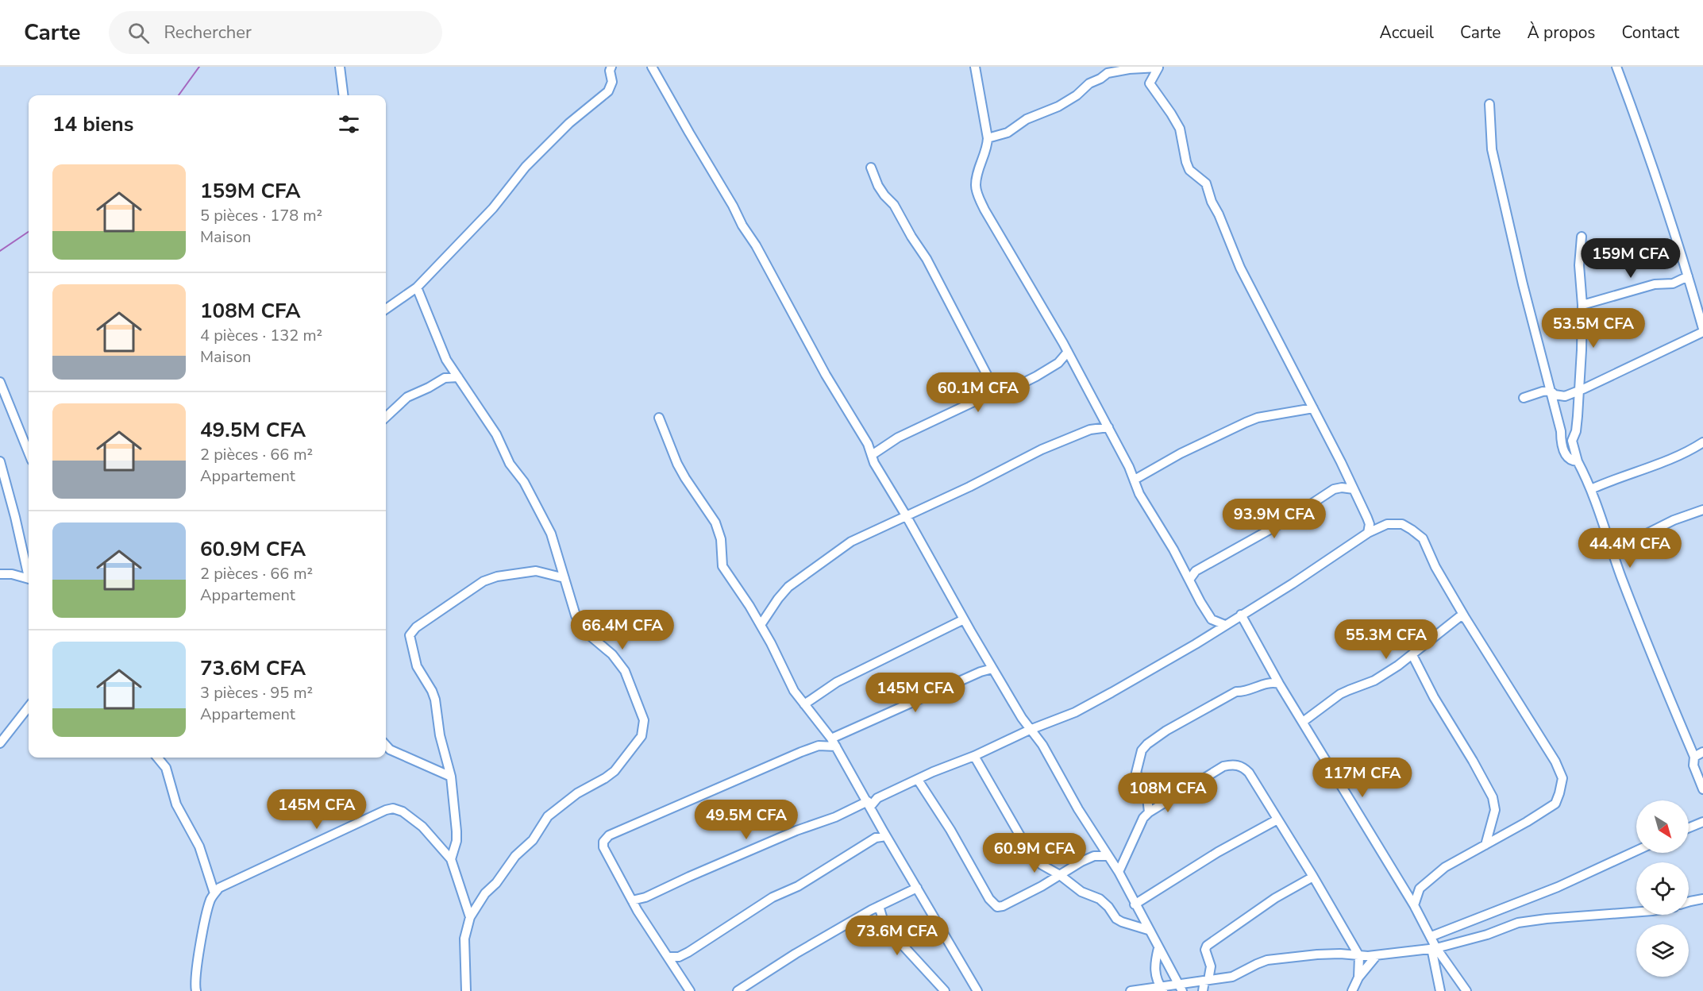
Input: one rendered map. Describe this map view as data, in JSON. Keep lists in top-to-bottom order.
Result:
{
  "north": "bottom right",
  "page": {
    "header": "Carte",
    "search": "Rechercher",
    "nav": [
      "Accueil",
      "Carte",
      "À propos",
      "Contact"
    ],
    "heading": "14 biens",
    "list": [
      {
        "name": "159M CFA",
        "note": "5 pièces · 178 m² · Maison"
      },
      {
        "name": "108M CFA",
        "note": "4 pièces · 132 m² · Maison"
      },
      {
        "name": "49.5M CFA",
        "note": "2 pièces · 66 m² · Appartement"
      },
      {
        "name": "60.9M CFA",
        "note": "2 pièces · 66 m² · Appartement"
      },
      {
        "name": "73.6M CFA",
        "note": "3 pièces · 95 m² · Appartement"
      }
    ],
    "price": [
      "159M CFA",
      "53.5M CFA",
      "60.1M CFA",
      "93.9M CFA",
      "44.4M CFA",
      "66.4M CFA",
      "55.3M CFA",
      "145M CFA",
      "117M CFA",
      "108M CFA",
      "145M CFA",
      "49.5M CFA",
      "60.9M CFA",
      "73.6M CFA"
    ]
  }
}
